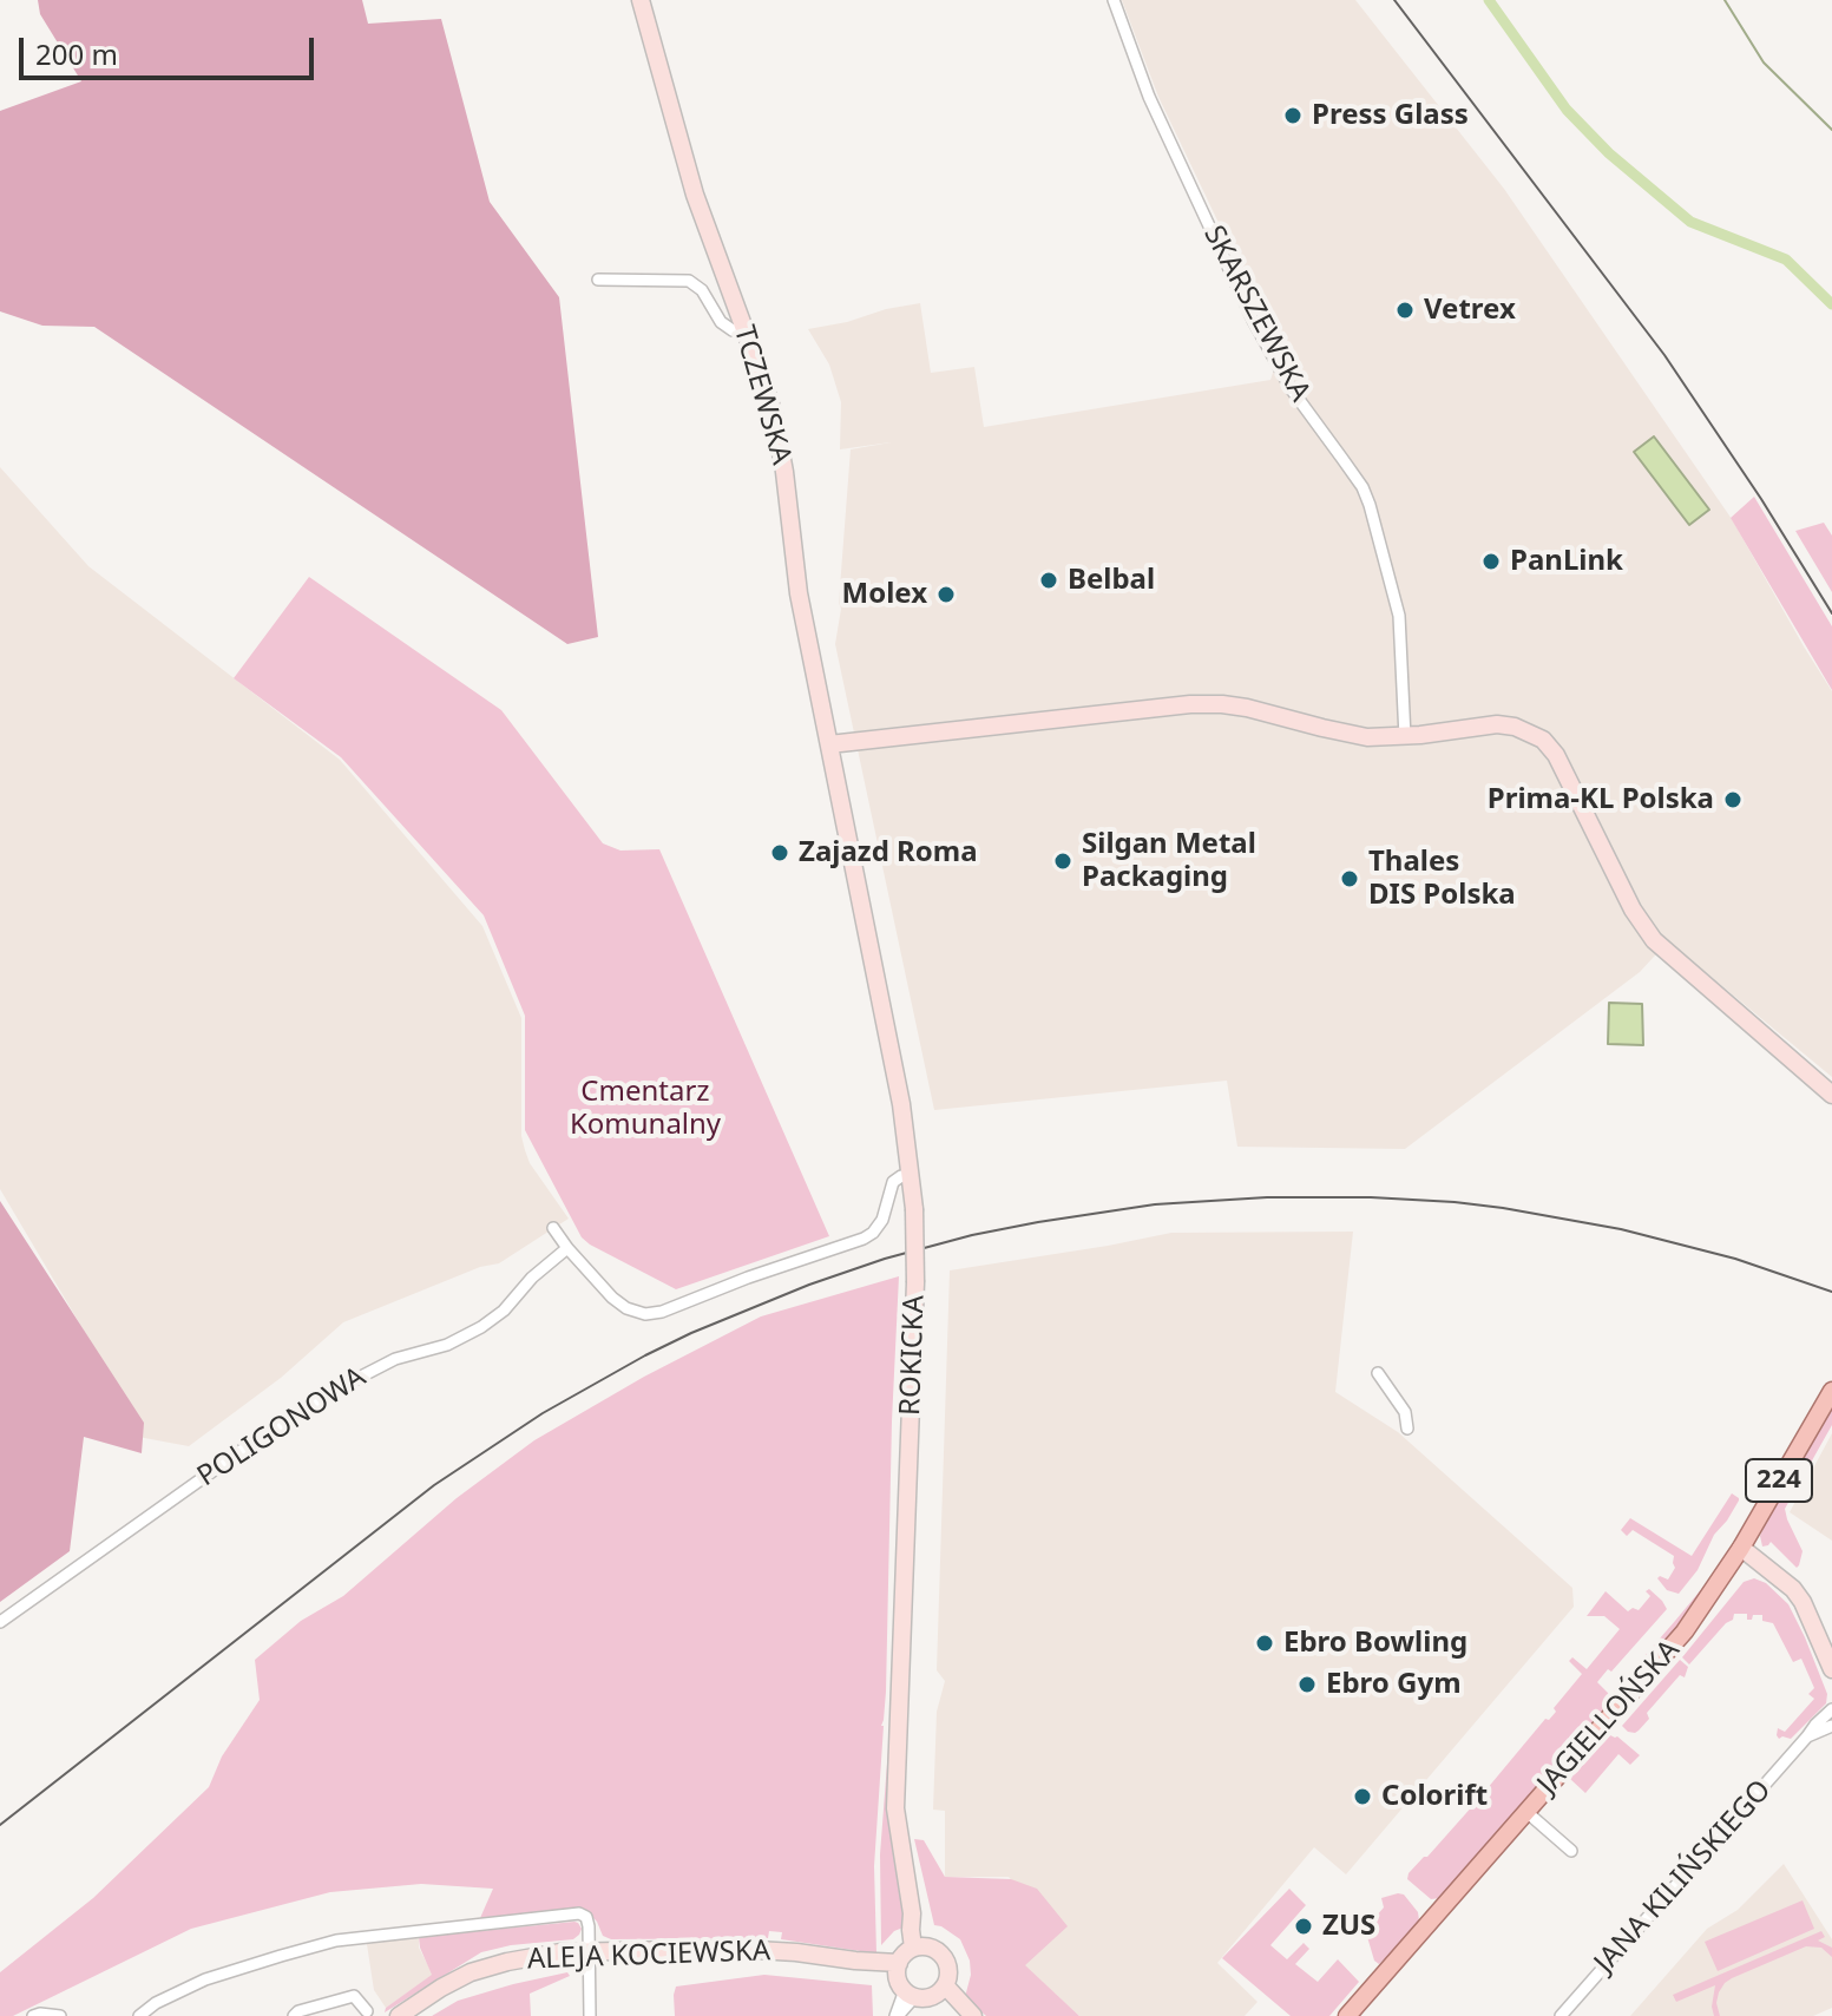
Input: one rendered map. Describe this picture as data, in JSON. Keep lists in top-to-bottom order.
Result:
{
  "streets": {
    "main road": ["224", "JAGIELLOŃSKA"],
    "street": [
      "SKARSZEWSKA",
      "TCZEWSKA",
      "ROKICKA",
      "POLIGONOWA",
      "JANA KILIŃSKIEGO",
      "ALEJA KOCIEWSKA"
    ]
  },
  "crossings": [
    ["TCZEWSKA", "ROKICKA"],
    ["ROKICKA", "ALEJA KOCIEWSKA"]
  ],
  "parks": ["Cmentarz Komunalny"],
  "places": [
    "Press Glass",
    "Vetrex",
    "PanLink",
    "Belbal",
    "Molex",
    "Prima-KL Polska",
    "Zajazd Roma",
    "Silgan Metal Packaging",
    "Thales DIS Polska",
    "Ebro Bowling",
    "Ebro Gym",
    "Colorift",
    "ZUS"
  ],
  "scale_bar": "200 m"
}
